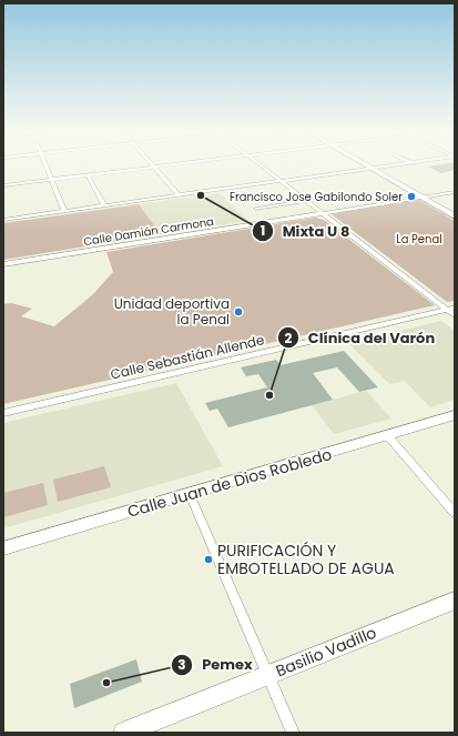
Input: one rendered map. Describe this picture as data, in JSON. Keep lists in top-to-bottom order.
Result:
{
  "streets": {
    "street": [
      "Calle Damián Carmona",
      "Calle Sebastián Allende",
      "Calle Juan de Dios Robledo",
      "Basilio Vadillo"
    ]
  },
  "parks": ["La Penal"],
  "places": [
    "Mixta U 8",
    "Francisco Jose Gabilondo Soler",
    "Unidad deportiva la Penal",
    "Clínica del Varón",
    "PURIFICACIÓN Y EMBOTELLADO DE AGUA",
    "Pemex"
  ]
}
